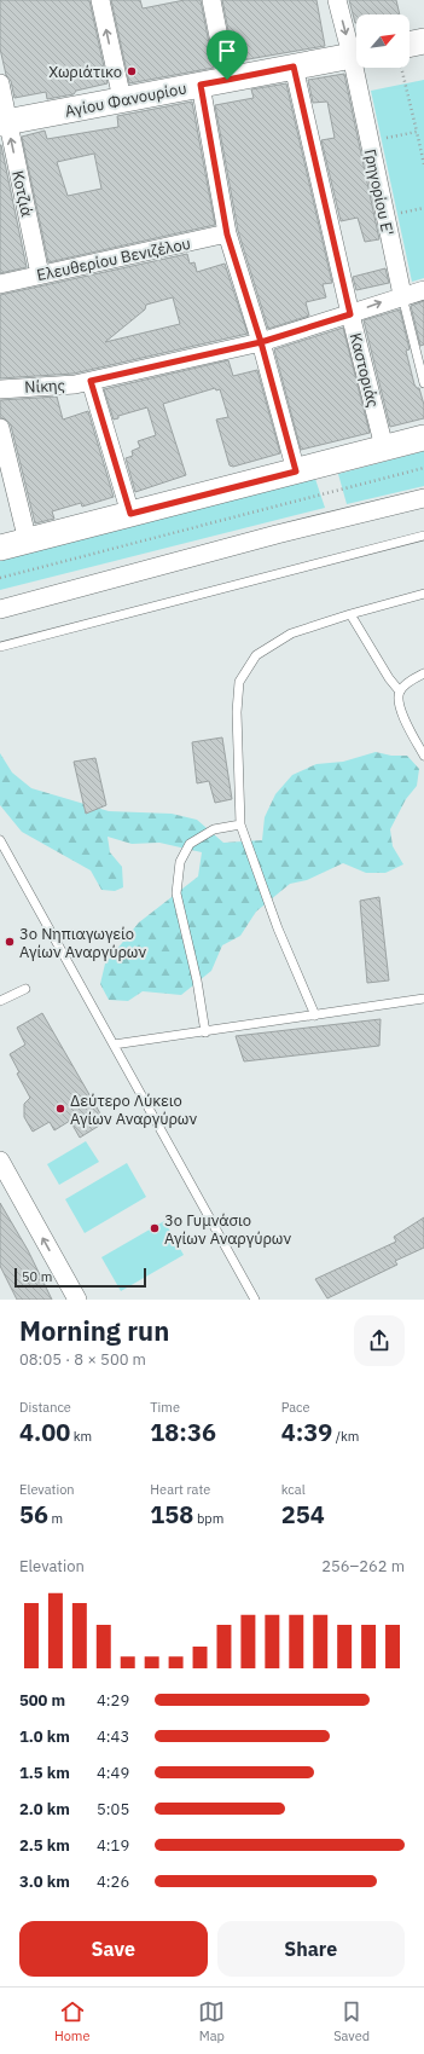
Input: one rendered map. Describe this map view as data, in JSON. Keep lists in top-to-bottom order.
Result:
{
  "streets": {
    "street": [
      "Αγίου Φανουρίου",
      "Γρηγορίου Ε'",
      "Κοτζιά",
      "Ελευθερίου Βενιζέλου",
      "Καστοριάς",
      "Νίκης"
    ]
  },
  "crossings": [
    ["Αγίου Φανουρίου", "Κοτζιά"],
    ["Αγίου Φανουρίου", "Καστοριάς"],
    ["Γρηγορίου Ε'", "Νίκης"],
    ["Κοτζιά", "Ελευθερίου Βενιζέλου"],
    ["Καστοριάς", "Νίκης"]
  ],
  "one_way": ["Κοτζιά"],
  "places": [
    "Χωριάτικο",
    "3ο Νηπιαγωγείο Αγίων Αναργύρων",
    "Δεύτερο Λύκειο Αγίων Αναργύρων",
    "3ο Γυμνάσιο Αγίων Αναργύρων"
  ],
  "scale_bar": "50 m",
  "north": "top right",
  "page": {
    "scale": "50 m",
    "heading": ["Morning run", "08:05 · 8 × 500 m"],
    "stats": [
      ["Distance", "4.00 km"],
      ["Time", "18:36"],
      ["Pace", "4:39 /km"],
      ["Elevation", "56 m"],
      ["Heart rate", "158 bpm"],
      ["kcal", "254"]
    ],
    "chart": ["Elevation", "256–262 m"],
    "list": [
      {
        "name": "500 m",
        "note": "4:29"
      },
      {
        "name": "1.0 km",
        "note": "4:43"
      },
      {
        "name": "1.5 km",
        "note": "4:49"
      },
      {
        "name": "2.0 km",
        "note": "5:05"
      },
      {
        "name": "2.5 km",
        "note": "4:19"
      },
      {
        "name": "3.0 km",
        "note": "4:26"
      }
    ],
    "buttons": ["Save", "Share"],
    "tabs": ["Home", "Map", "Saved"]
  }
}
